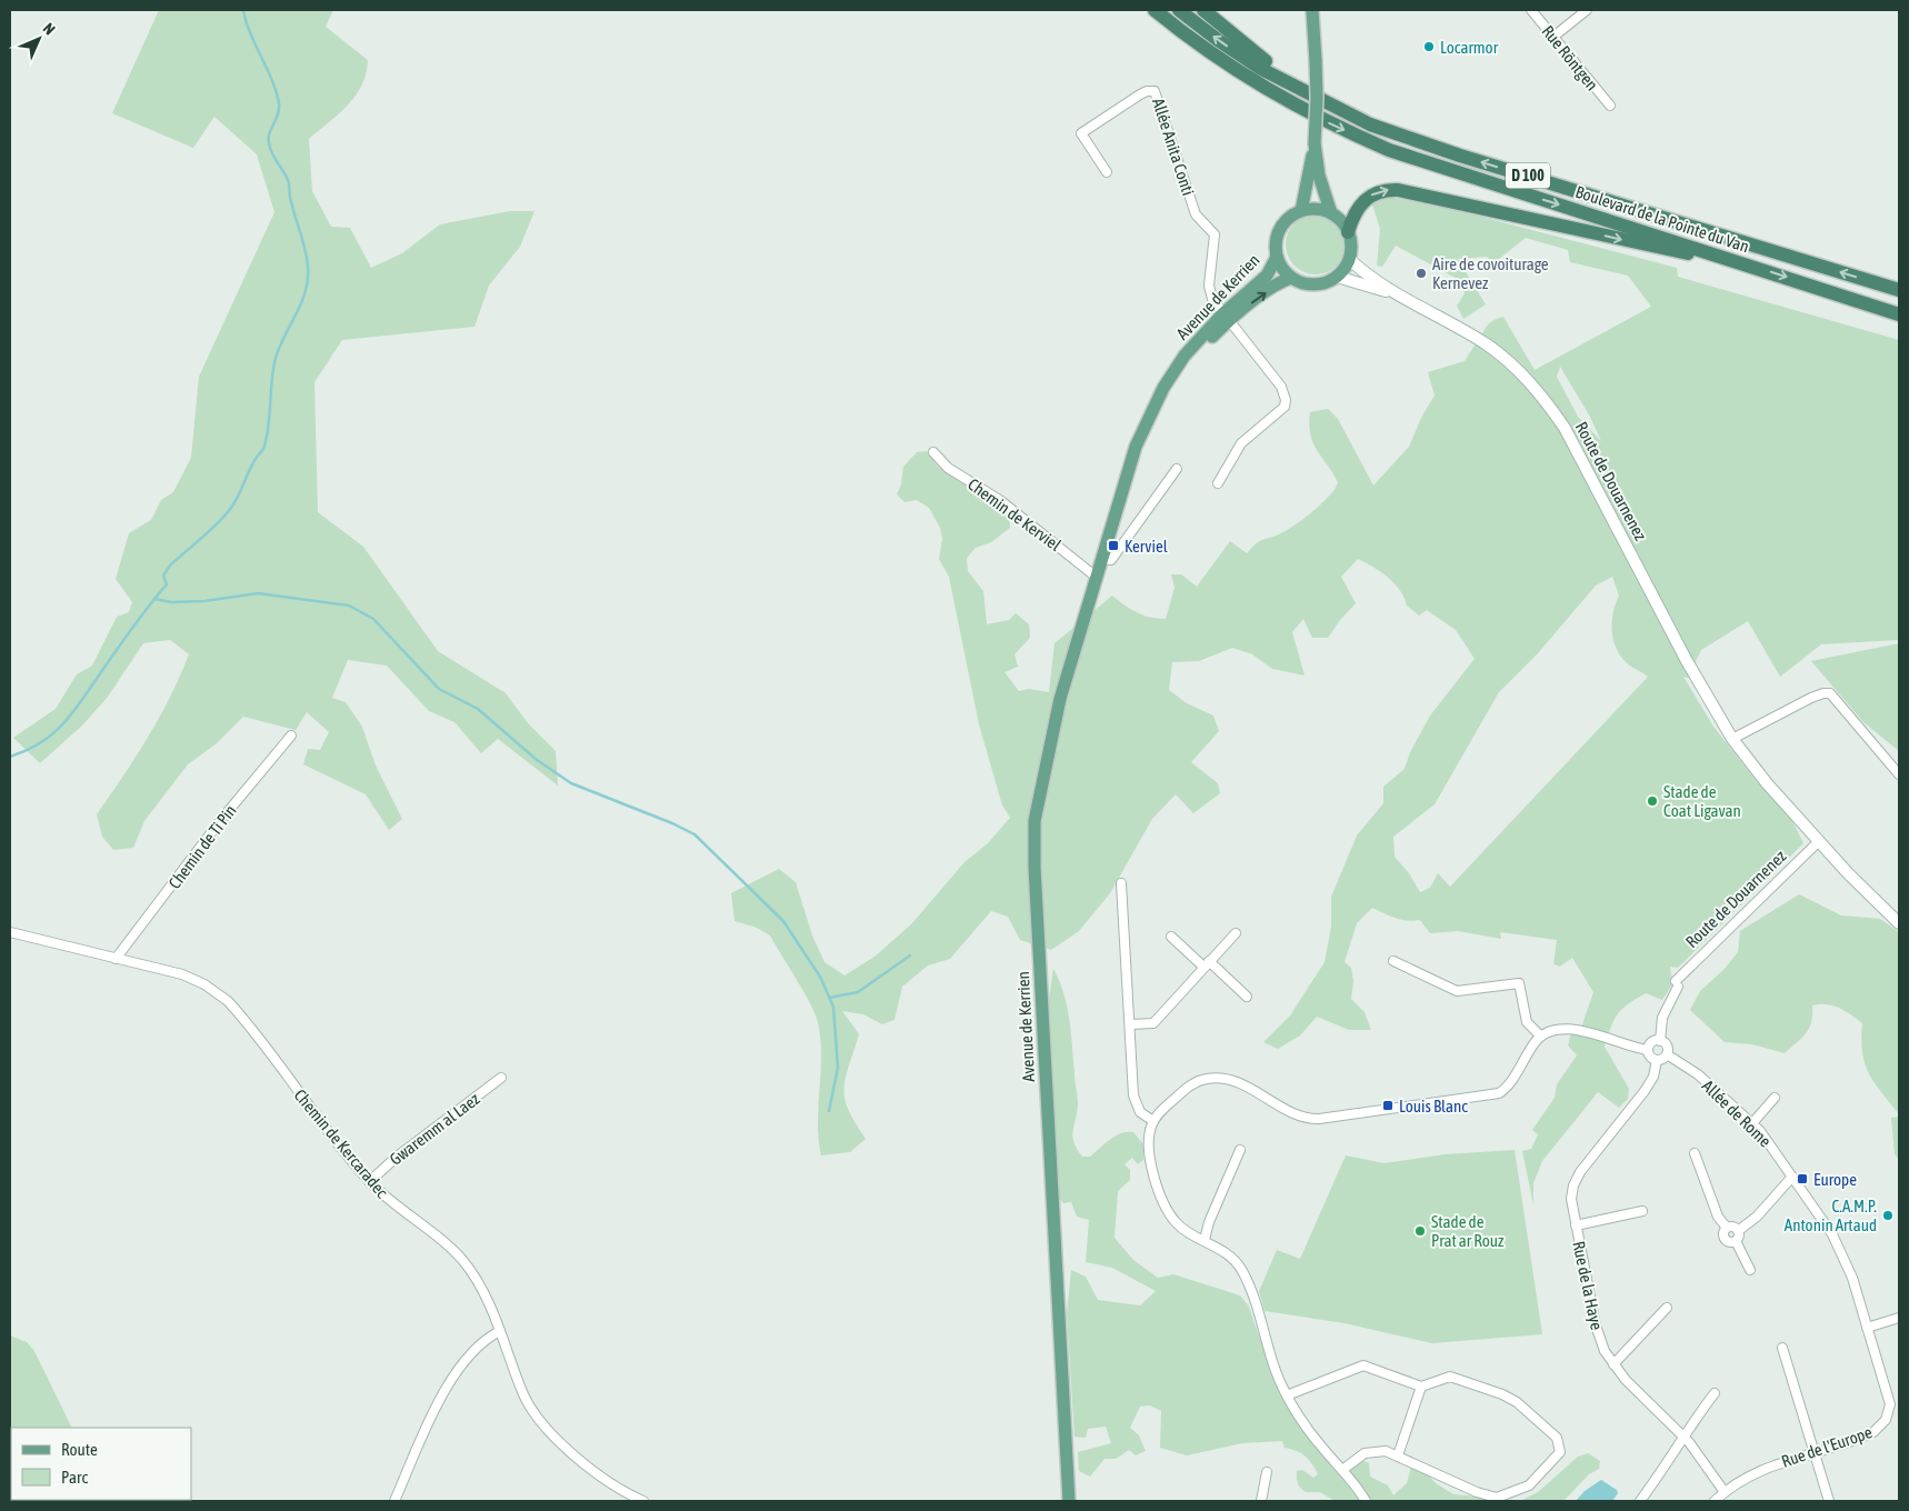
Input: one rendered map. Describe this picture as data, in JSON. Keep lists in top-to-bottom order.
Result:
{
  "streets": {
    "highway": ["D 100", "Boulevard de la Pointe du Van"],
    "main road": ["Avenue de Kerrien", "Route de Douarnenez"],
    "street": [
      "Rue Röntgen",
      "Allée Anita Conti",
      "Chemin de Kerviel",
      "Chemin de Ti Pin",
      "Allée de Rome",
      "Gwaremm al Laez",
      "Chemin de Kercaradec",
      "Rue de la Haye",
      "Rue de l'Europe"
    ]
  },
  "crossings": [
    ["Allée Anita Conti", "Avenue de Kerrien"],
    ["Avenue de Kerrien", "Route de Douarnenez"],
    ["Avenue de Kerrien", "Chemin de Kerviel"],
    ["Route de Douarnenez", "Allée de Rome"],
    ["Route de Douarnenez", "Rue de la Haye"],
    ["Chemin de Ti Pin", "Chemin de Kercaradec"],
    ["Allée de Rome", "Rue de la Haye"],
    ["Allée de Rome", "Rue de l'Europe"],
    ["Gwaremm al Laez", "Chemin de Kercaradec"],
    ["Rue de la Haye", "Rue de l'Europe"]
  ],
  "places": {
    "other": [
      "Locarmor",
      "Aire de covoiturage Kernevez",
      "Stade de Coat Ligavan",
      "C.A.M.P. Antonin Artaud",
      "Stade de Prat ar Rouz"
    ],
    "transit": ["Kerviel", "Louis Blanc", "Europe"]
  },
  "legend": ["Route", "Parc"],
  "north": "top right"
}
